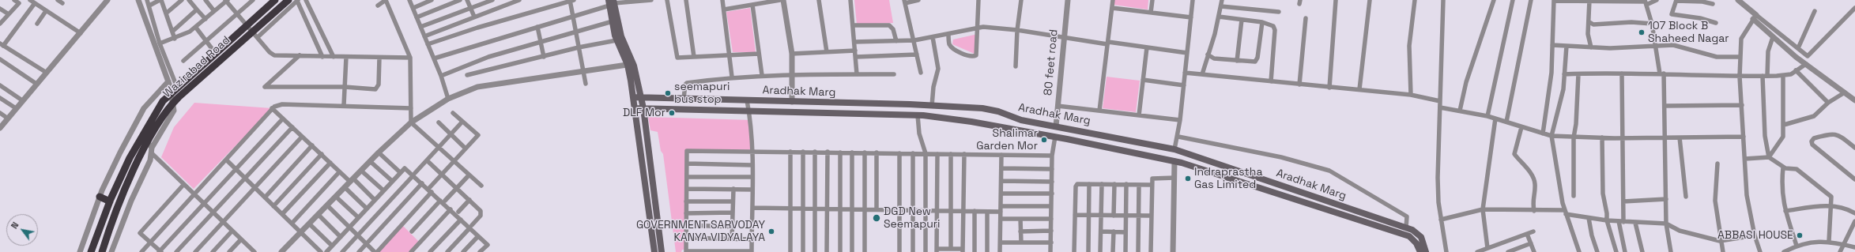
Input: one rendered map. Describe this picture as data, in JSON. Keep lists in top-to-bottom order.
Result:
{
  "streets": {
    "highway": ["Wazirabad Road"],
    "main road": ["Aradhak Marg"],
    "street": ["80 feet road"]
  },
  "crossings": [
    ["80 feet road", "Aradhak Marg"]
  ],
  "places": [
    "107 Block B Shaheed Nagar",
    "seemapuri bus stop",
    "DLF Mor",
    "Shalimar Garden Mor",
    "Indraprastha Gas Limited",
    "DGD New Seemapuri",
    "GOVERNMENT SARVODAY KANYA VIDYALAYA",
    "ABBASI HOUSE"
  ],
  "north": "top left"
}
